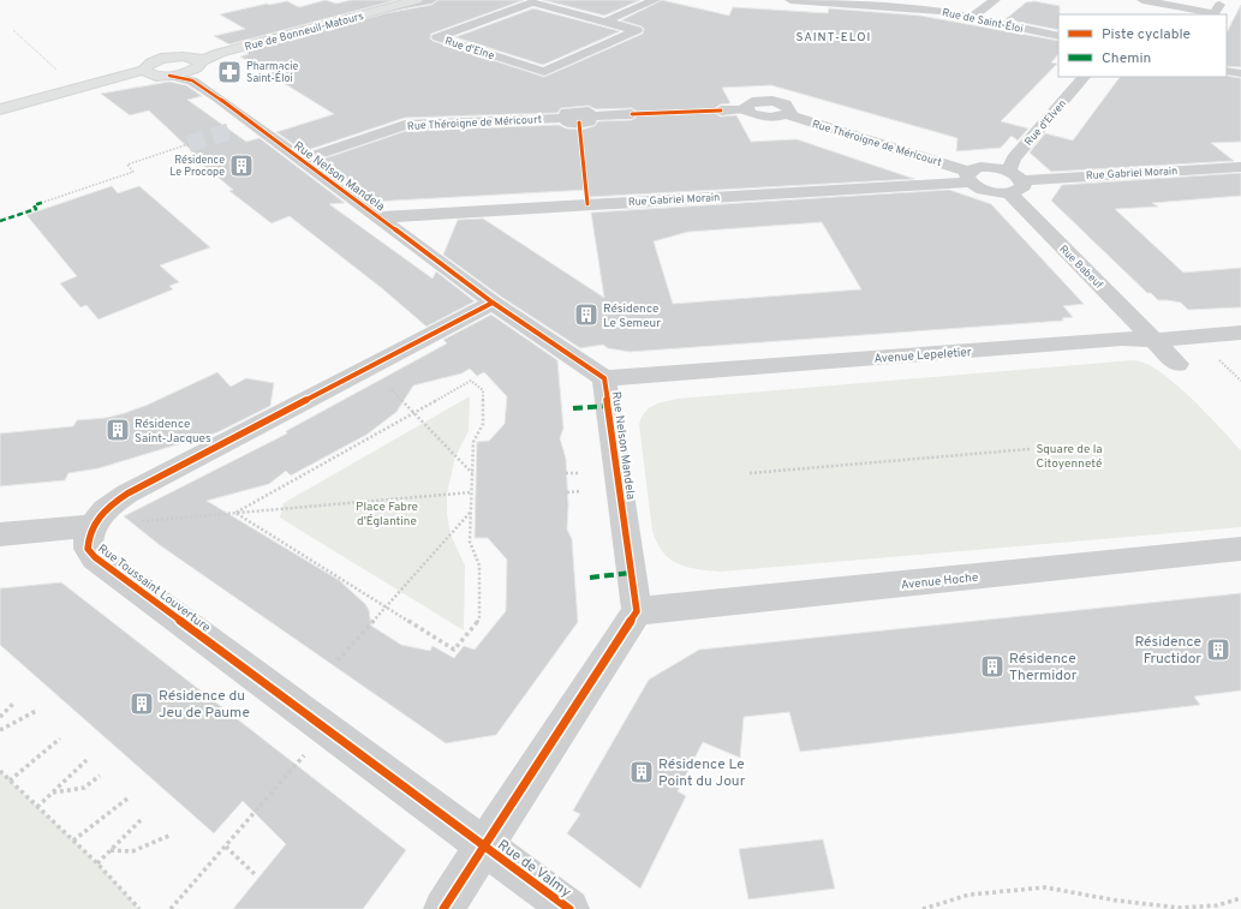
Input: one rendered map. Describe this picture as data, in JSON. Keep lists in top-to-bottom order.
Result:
{
  "streets": {
    "main road": ["Rue de Bonneuil-Matours"],
    "street": [
      "Rue de Saint-Éloi",
      "Rue d'Elne",
      "Rue Théroigne de Méricourt",
      "Rue d'Elven",
      "Rue Gabriel Morain",
      "Rue Nelson Mandela",
      "Rue Babeuf",
      "Avenue Lepeletier",
      "Avenue Hoche",
      "Rue Toussaint Louverture",
      "Rue de Valmy"
    ]
  },
  "crossings": [
    ["Rue de Bonneuil-Matours", "Rue Nelson Mandela"],
    ["Rue Théroigne de Méricourt", "Rue Gabriel Morain"],
    ["Rue Théroigne de Méricourt", "Rue Nelson Mandela"],
    ["Rue d'Elven", "Rue Gabriel Morain"],
    ["Rue d'Elven", "Rue Babeuf"],
    ["Rue Gabriel Morain", "Rue Nelson Mandela"],
    ["Rue Gabriel Morain", "Rue Babeuf"],
    ["Rue Nelson Mandela", "Avenue Lepeletier"],
    ["Rue Nelson Mandela", "Avenue Hoche"],
    ["Rue Nelson Mandela", "Rue Toussaint Louverture"],
    ["Rue Babeuf", "Avenue Lepeletier"],
    ["Rue Toussaint Louverture", "Rue de Valmy"]
  ],
  "districts": ["SAINT-ELOI"],
  "parks": ["Square de la Citoyenneté", "Place Fabre d'Églantine"],
  "places": {
    "pharmacy": ["Pharmacie Saint-Éloi"],
    "building": [
      "Résidence Le Procope",
      "Résidence Le Semeur",
      "Résidence Saint-Jacques",
      "Résidence Fructidor",
      "Résidence Thermidor",
      "Résidence du Jeu de Paume",
      "Résidence Le Point du Jour"
    ]
  },
  "legend": ["Piste cyclable", "Chemin"]
}
